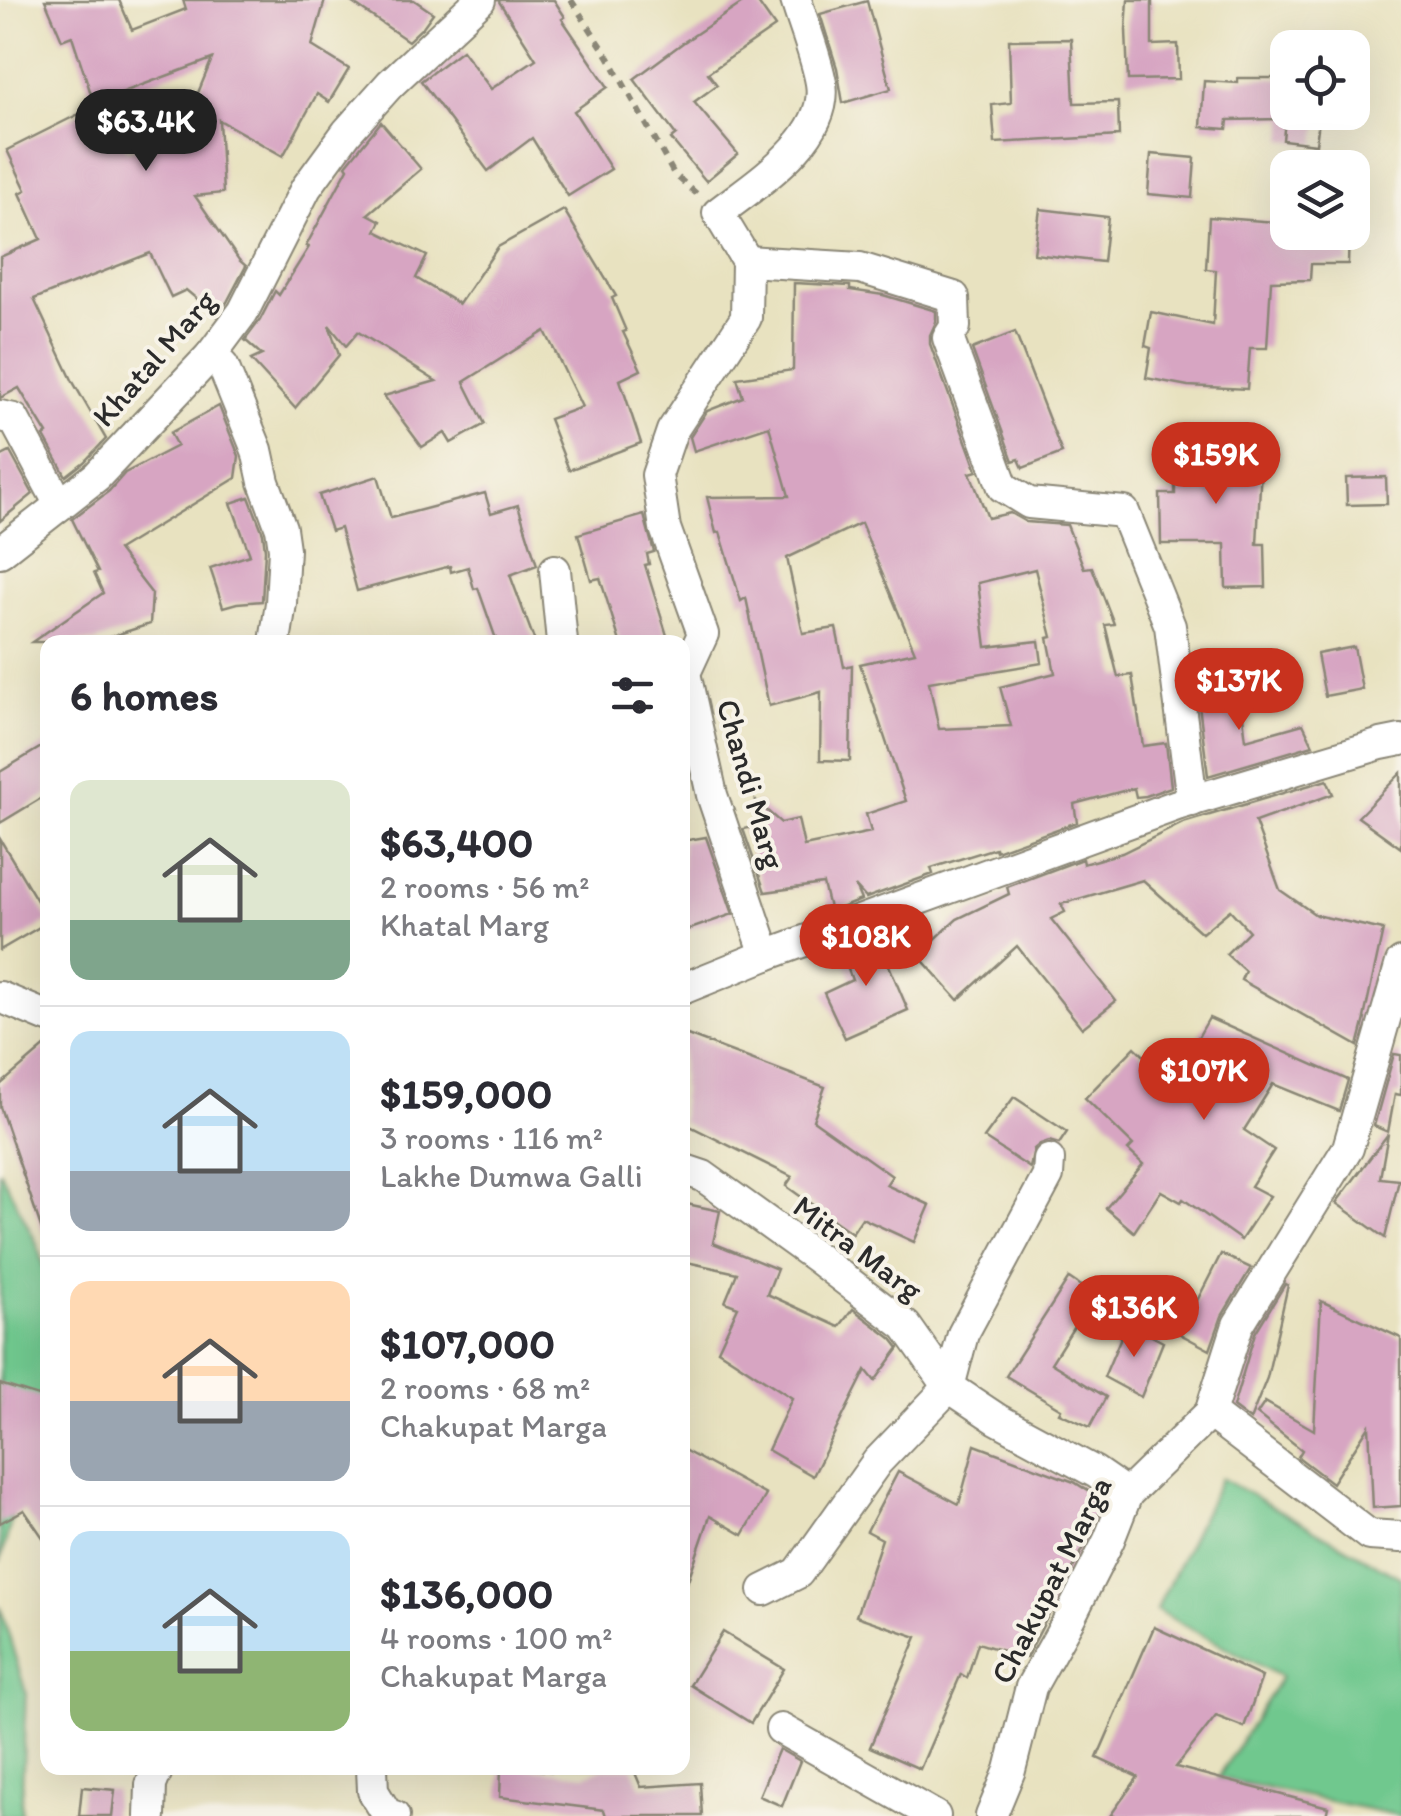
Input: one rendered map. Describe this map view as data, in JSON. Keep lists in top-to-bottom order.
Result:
{
  "streets": {
    "street": [
      "Khatal Marg",
      "Chandi Marg",
      "Mitra Marg",
      "Chakupat Marga"
    ]
  },
  "crossings": [
    ["Mitra Marg", "Chakupat Marga"]
  ],
  "page": {
    "price": [
      "$63.4K",
      "$159K",
      "$137K",
      "$108K",
      "$107K",
      "$136K"
    ],
    "heading": "6 homes",
    "list": [
      {
        "name": "$63,400",
        "note": "2 rooms · 56 m² · Khatal Marg"
      },
      {
        "name": "$159,000",
        "note": "3 rooms · 116 m² · Lakhe Dumwa Galli"
      },
      {
        "name": "$107,000",
        "note": "2 rooms · 68 m² · Chakupat Marga"
      },
      {
        "name": "$136,000",
        "note": "4 rooms · 100 m² · Chakupat Marga"
      }
    ]
  }
}
